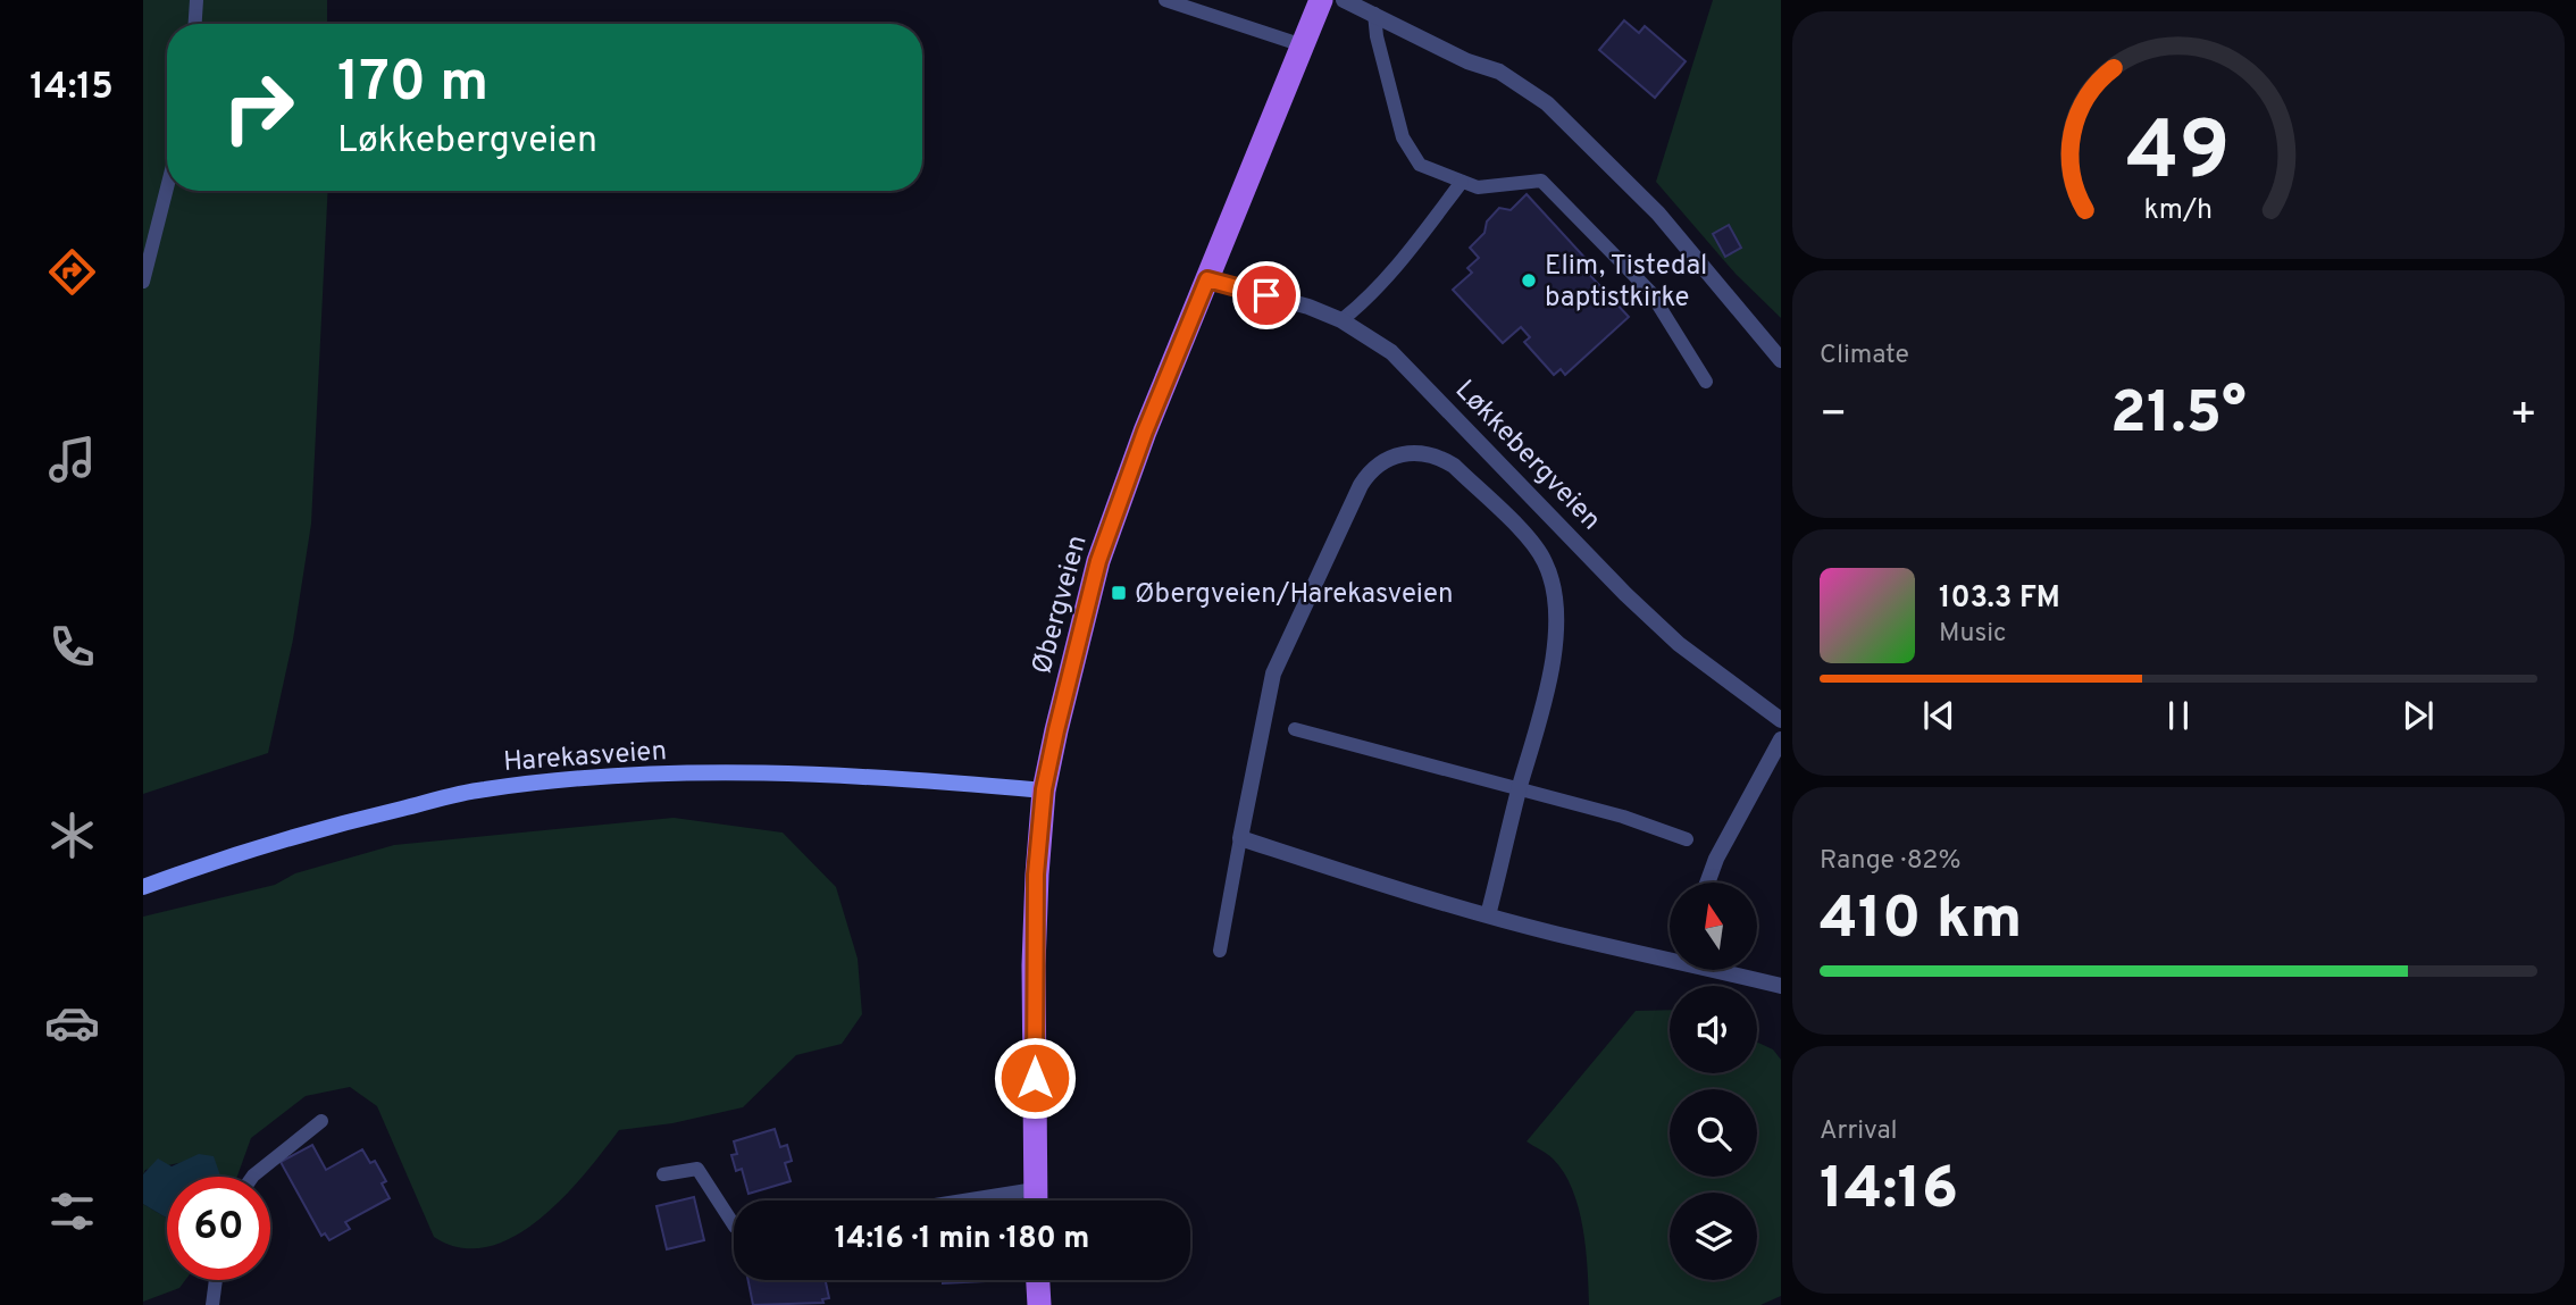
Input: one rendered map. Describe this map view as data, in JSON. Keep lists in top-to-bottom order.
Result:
{
  "streets": {
    "main road": ["Øbergveien"],
    "street": ["Løkkebergveien", "Harekasveien"]
  },
  "crossings": [
    ["Løkkebergveien", "Øbergveien"],
    ["Øbergveien", "Harekasveien"]
  ],
  "places": {
    "other": ["Elim, Tistedal baptistkirke"],
    "transit": ["Øbergveien/Harekasveien"]
  },
  "north": "top",
  "page": {
    "tabs": "14:15",
    "turn": ["170 m", "Løkkebergveien"],
    "tile": [
      "Climate",
      ["Range · 82%", "410 km"],
      ["Arrival", "14:16"]
    ],
    "heat": ["−", "21.5°", "+"],
    "song": ["103.3 FM", "Music"],
    "limit": "60",
    "trip": "14:16 · 1 min · 180 m",
    "gauge": ["49", "km/h"]
  }
}
